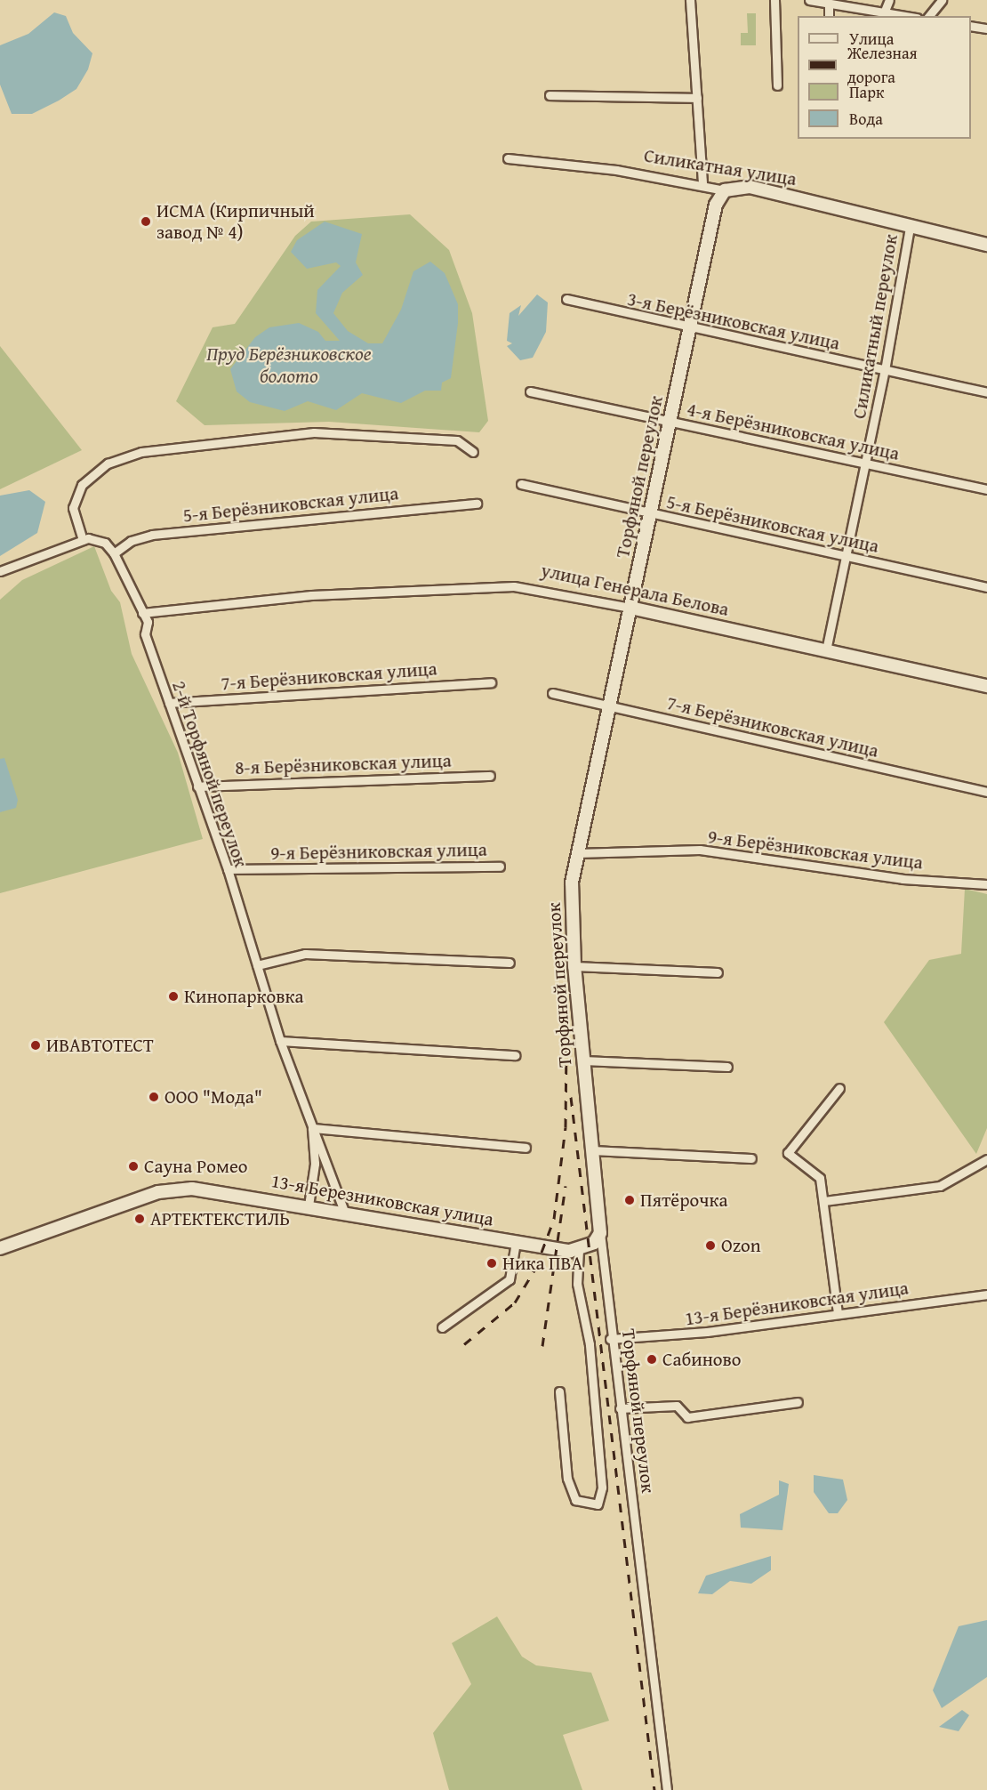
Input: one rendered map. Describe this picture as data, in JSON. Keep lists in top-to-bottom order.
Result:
{
  "streets": {
    "street": [
      "Силикатная улица",
      "3-я Берёзниковская улица",
      "Силикатный переулок",
      "4-я Берёзниковская улица",
      "Торфяной переулок",
      "5-я Берёзниковская улица",
      "улица Генерала Белова",
      "7-я Берёзниковская улица",
      "8-я Берёзниковская улица",
      "2-й Торфяной переулок",
      "9-я Берёзниковская улица",
      "13-я Березниковская улица",
      "13-я Берёзниковская улица"
    ]
  },
  "crossings": [
    ["Силикатная улица", "Силикатный переулок"],
    ["Силикатная улица", "Торфяной переулок"],
    ["3-я Берёзниковская улица", "Силикатный переулок"],
    ["3-я Берёзниковская улица", "Торфяной переулок"],
    ["Силикатный переулок", "4-я Берёзниковская улица"],
    ["Силикатный переулок", "5-я Берёзниковская улица"],
    ["Силикатный переулок", "улица Генерала Белова"],
    ["4-я Берёзниковская улица", "Торфяной переулок"],
    ["Торфяной переулок", "5-я Берёзниковская улица"],
    ["Торфяной переулок", "улица Генерала Белова"],
    ["Торфяной переулок", "7-я Берёзниковская улица"],
    ["Торфяной переулок", "9-я Берёзниковская улица"],
    ["Торфяной переулок", "13-я Берёзниковская улица"],
    ["5-я Берёзниковская улица", "2-й Торфяной переулок"],
    ["улица Генерала Белова", "2-й Торфяной переулок"],
    ["7-я Берёзниковская улица", "2-й Торфяной переулок"],
    ["8-я Берёзниковская улица", "2-й Торфяной переулок"],
    ["2-й Торфяной переулок", "9-я Берёзниковская улица"],
    ["2-й Торфяной переулок", "13-я Березниковская улица"]
  ],
  "water": ["Пруд Берёзниковское болото"],
  "places": [
    "ИСМА (Кирпичный завод № 4)",
    "Кинопарковка",
    "ИВАВТОТЕСТ",
    "ООО \"Мода\"",
    "Сауна Ромео",
    "Пятёрочка",
    "АРТЕКТЕКСТИЛЬ",
    "Ozon",
    "Ника ПВА",
    "Сабиново"
  ],
  "legend": [
    "Улица",
    "Железная дорога",
    "Парк",
    "Вода"
  ]
}
